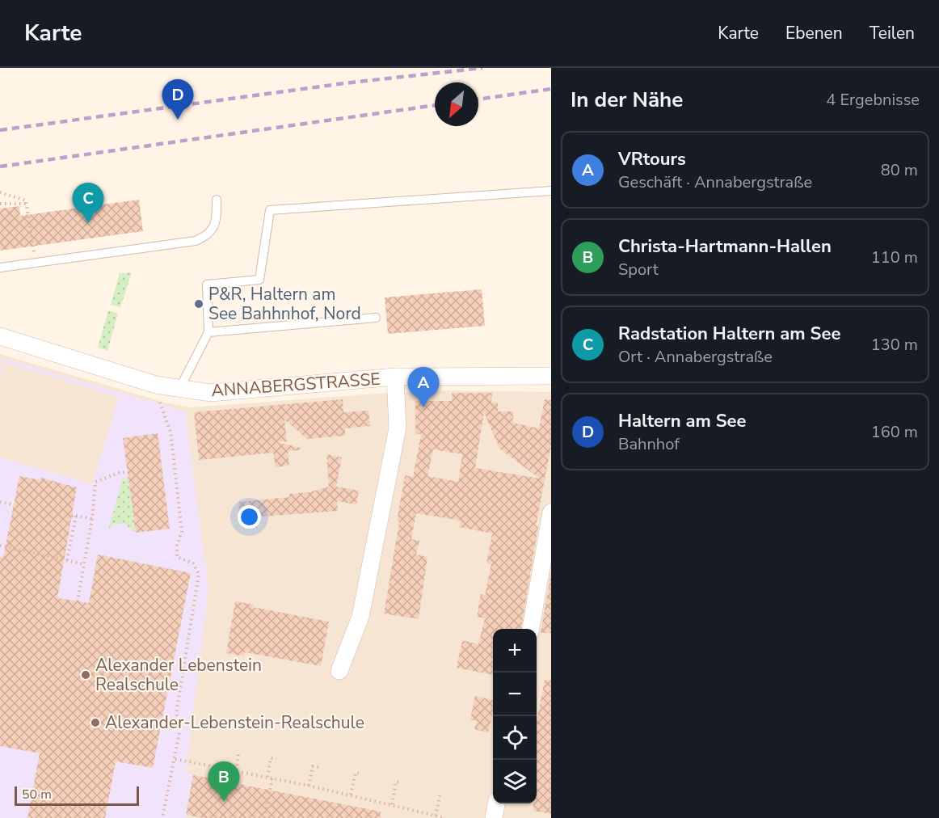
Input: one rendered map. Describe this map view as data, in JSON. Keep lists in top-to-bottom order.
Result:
{
  "streets": {
    "street": ["ANNABERGSTRASSE"]
  },
  "places": ["P&R, Haltern am See Bahhnhof, Nord", "Alexander Lebenstein Realschule", "Alexander-Lebenstein-Realschule"],
  "scale_bar": "50 m",
  "north": "bottom left",
  "page": {
    "header": "Karte",
    "nav": ["Karte", "Ebenen", "Teilen"],
    "heading": ["In der Nähe", "4 Ergebnisse"],
    "pins": [
      "D",
      "C",
      "A",
      "B"
    ],
    "list": [
      {
        "mark": "A",
        "name": "VRtours",
        "note": "Geschäft · Annabergstraße",
        "value": "80 m"
      },
      {
        "mark": "B",
        "name": "Christa-Hartmann-Hallen",
        "note": "Sport",
        "value": "110 m"
      },
      {
        "mark": "C",
        "name": "Radstation Haltern am See",
        "note": "Ort · Annabergstraße",
        "value": "130 m"
      },
      {
        "mark": "D",
        "name": "Haltern am See",
        "note": "Bahnhof",
        "value": "160 m"
      }
    ],
    "map_buttons": ["+", "−"],
    "scale": "50 m"
  }
}
